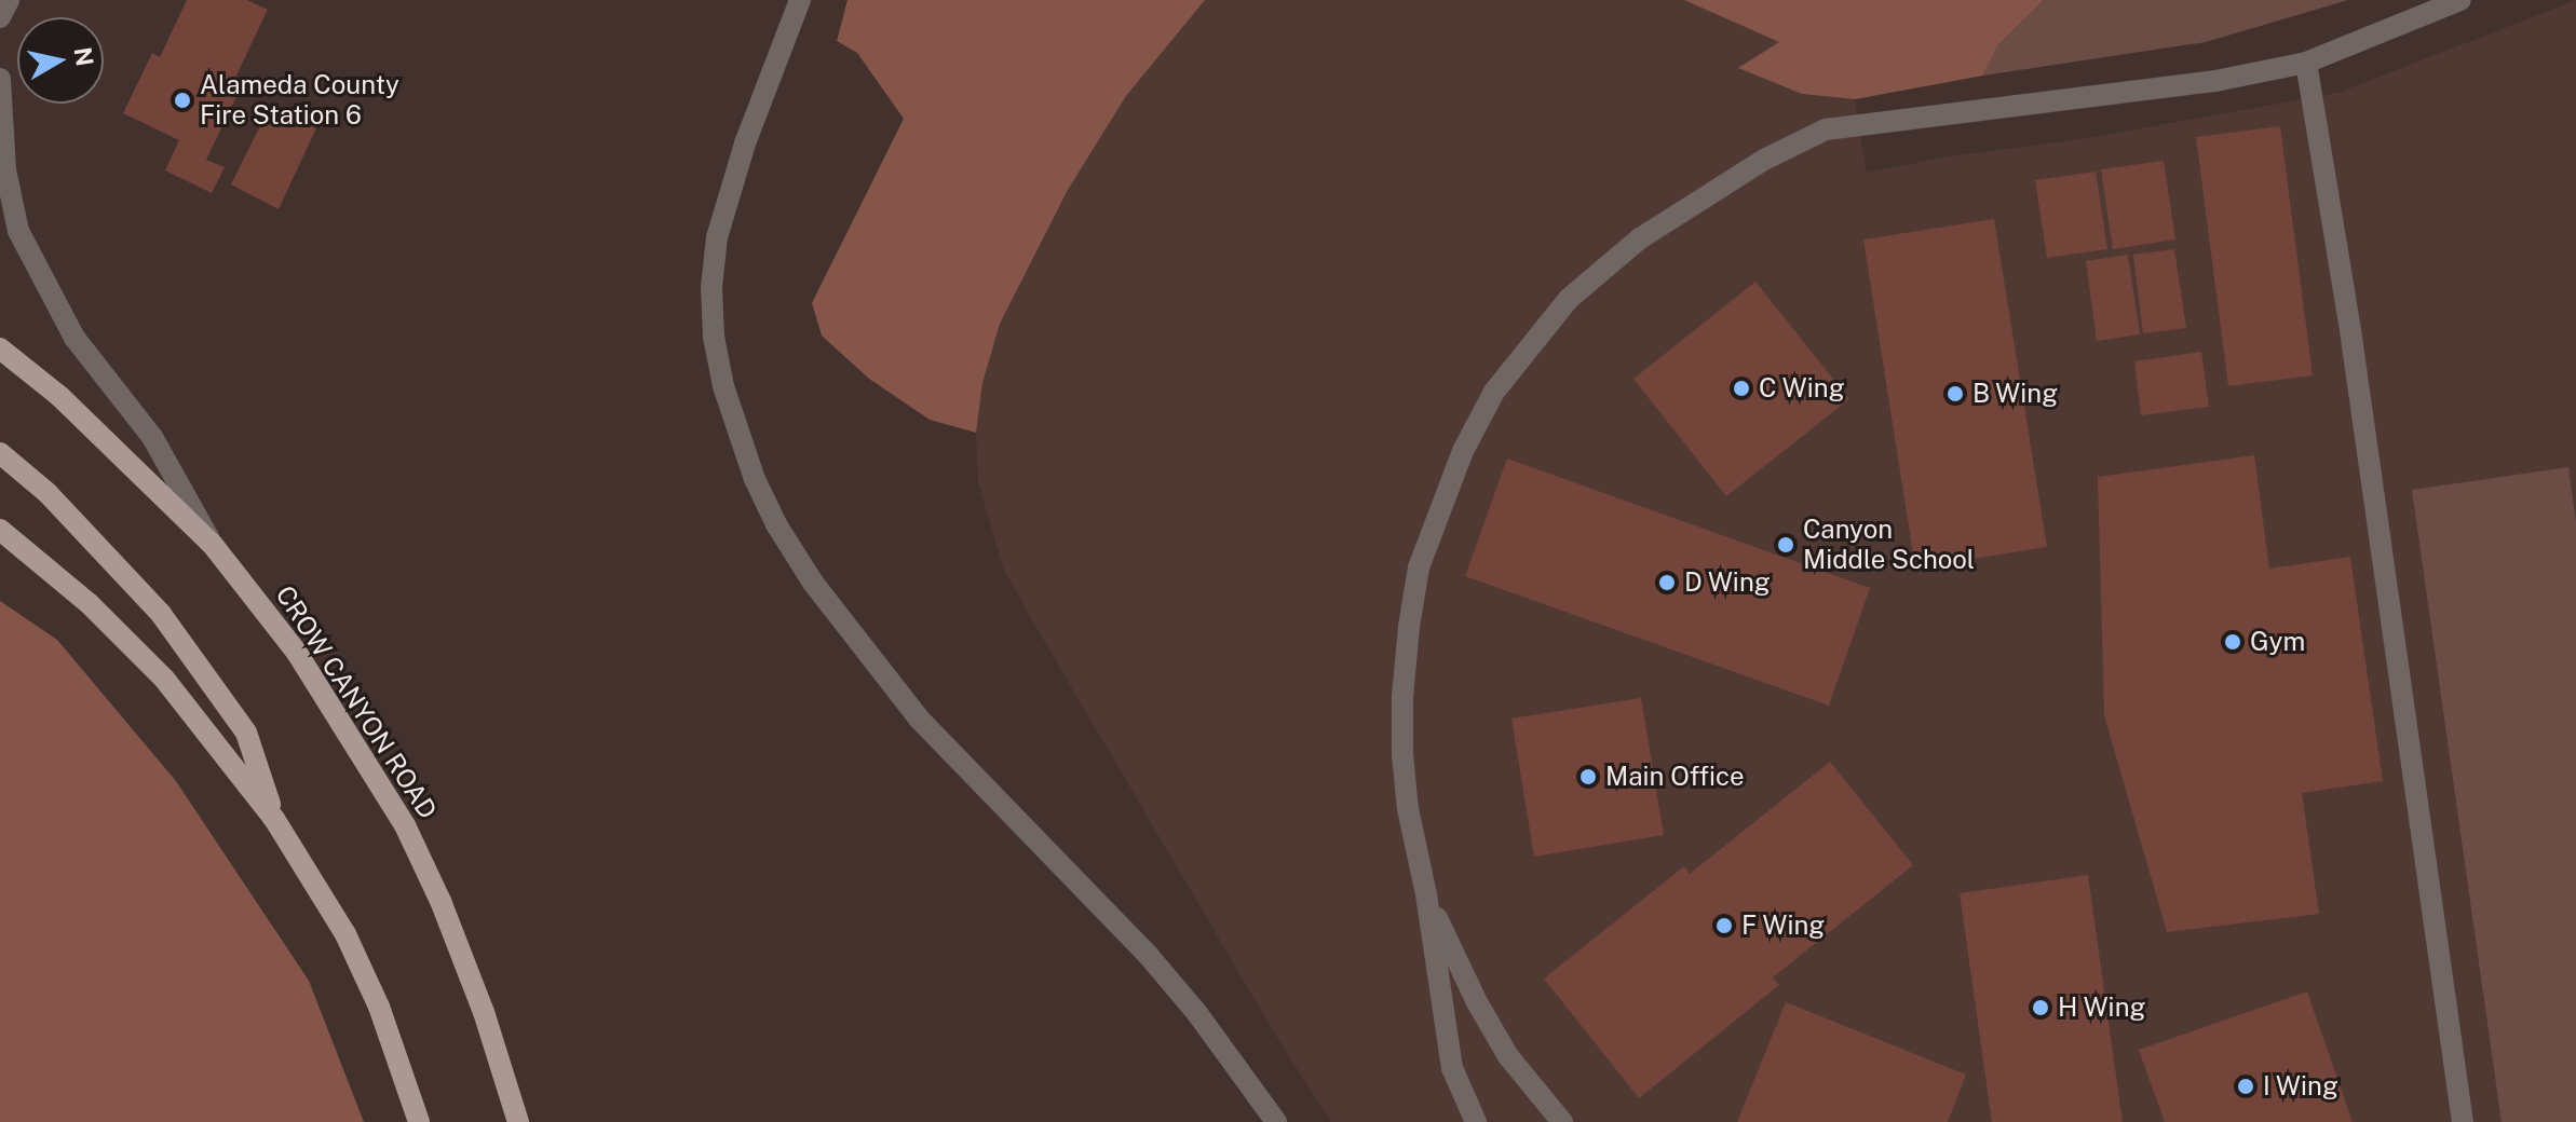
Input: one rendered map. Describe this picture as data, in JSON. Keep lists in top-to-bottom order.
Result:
{
  "streets": {
    "main road": ["CROW CANYON ROAD"]
  },
  "places": [
    "Alameda County Fire Station 6",
    "C Wing",
    "B Wing",
    "Canyon Middle School",
    "D Wing",
    "Gym",
    "Main Office",
    "F Wing",
    "H Wing",
    "I Wing"
  ],
  "north": "right"
}
